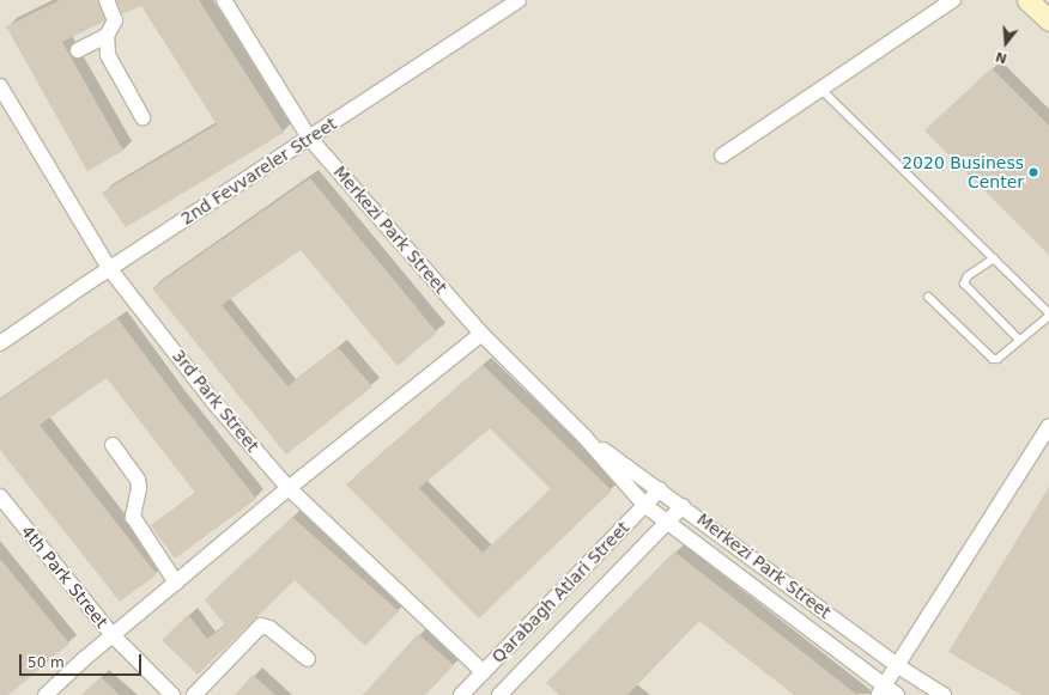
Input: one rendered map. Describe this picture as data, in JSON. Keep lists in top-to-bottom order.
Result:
{
  "streets": {
    "street": [
      "2nd Fevvareler Street",
      "Merkezi Park Street",
      "3rd Park Street",
      "4th Park Street",
      "Qarabagh Atlari Street"
    ]
  },
  "crossings": [
    ["2nd Fevvareler Street", "Merkezi Park Street"],
    ["2nd Fevvareler Street", "3rd Park Street"],
    ["Merkezi Park Street", "Qarabagh Atlari Street"],
    ["3rd Park Street", "Qarabagh Atlari Street"]
  ],
  "places": ["2020 Business Center"],
  "scale_bar": "50 m",
  "north": "bottom"
}
